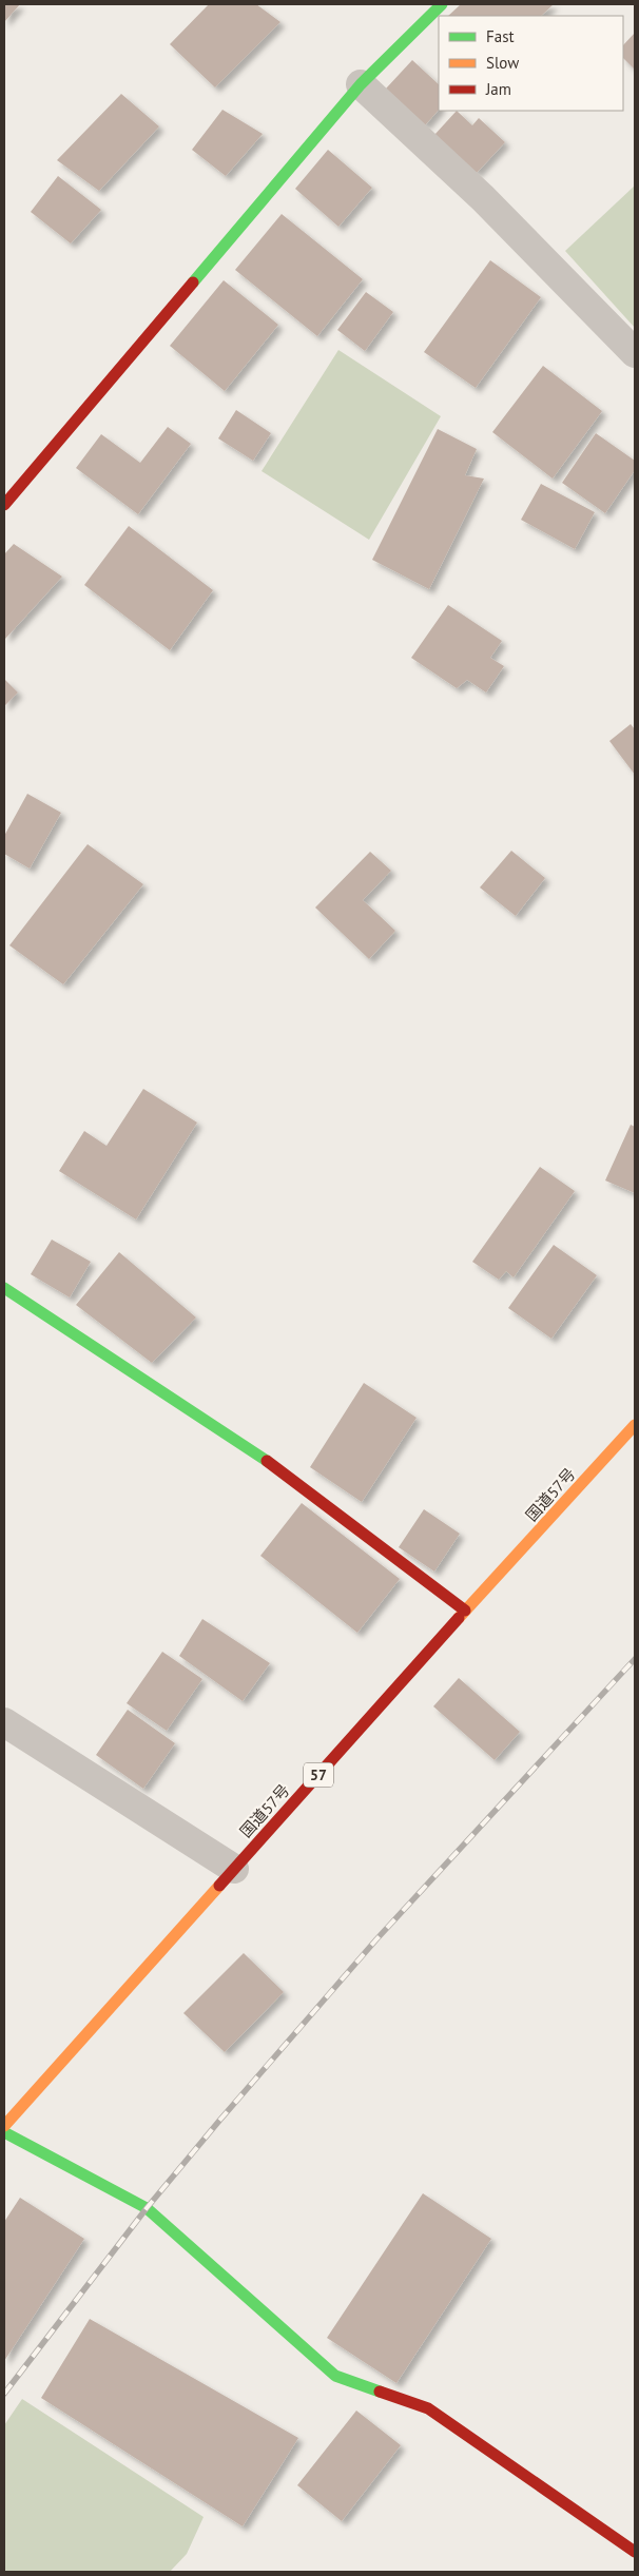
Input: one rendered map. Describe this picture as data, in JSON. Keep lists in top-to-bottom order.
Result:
{
  "streets": {
    "main road": ["国道57号", "57"]
  },
  "legend": ["Fast", "Slow", "Jam"]
}
